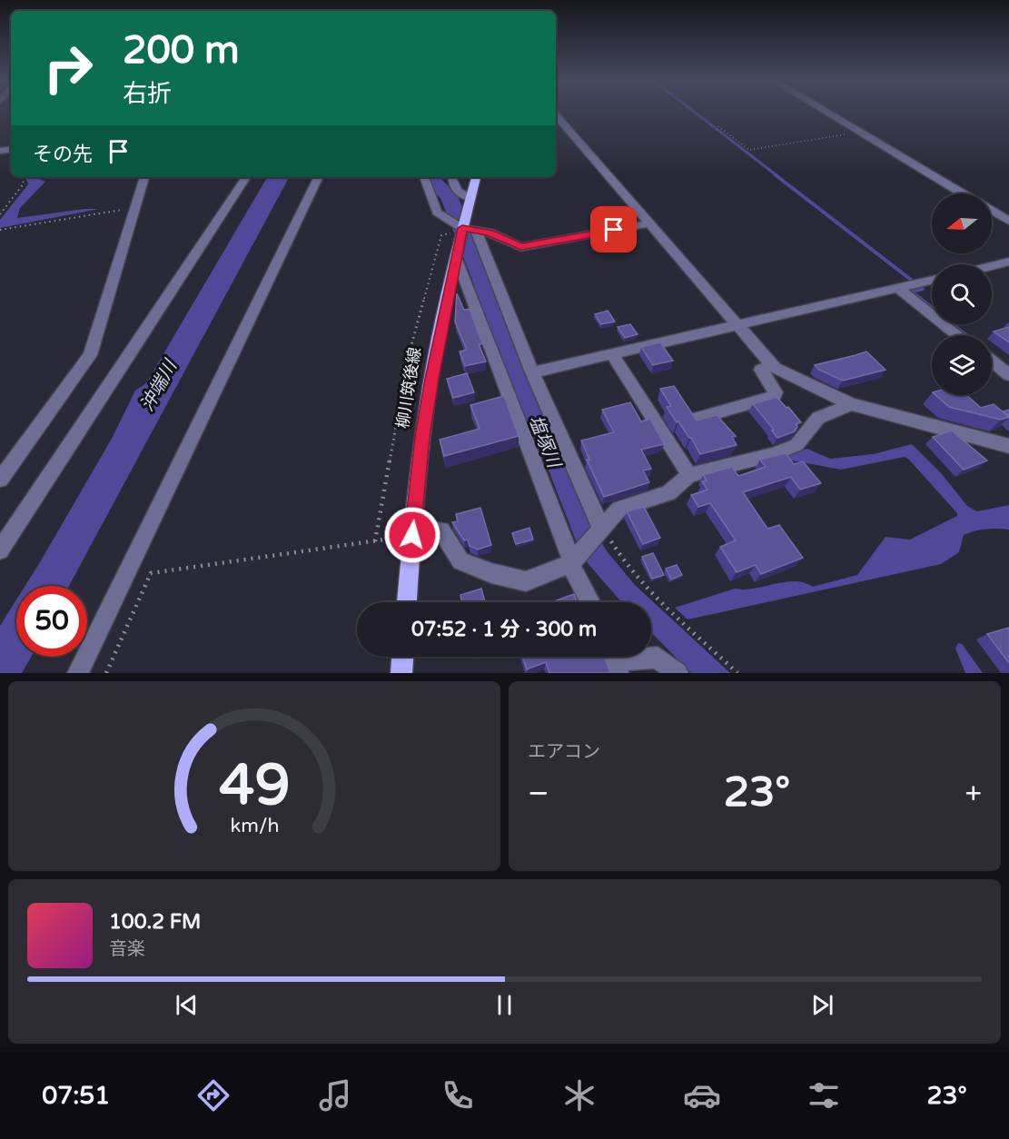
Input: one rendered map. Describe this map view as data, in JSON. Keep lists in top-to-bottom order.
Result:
{
  "streets": {
    "main road": ["柳川筑後線"]
  },
  "water": ["沖端川", "塩塚川"],
  "north": "left",
  "page": {
    "turn": ["200 m", "右折"],
    "then": "その先",
    "limit": "50",
    "trip": "07:52 · 1 分 · 300 m",
    "tile": "エアコン",
    "heat": ["−", "23°", "+"],
    "song": ["100.2 FM", "音楽"],
    "tabs": ["07:51", "23°"],
    "gauge": ["49", "km/h"]
  }
}
